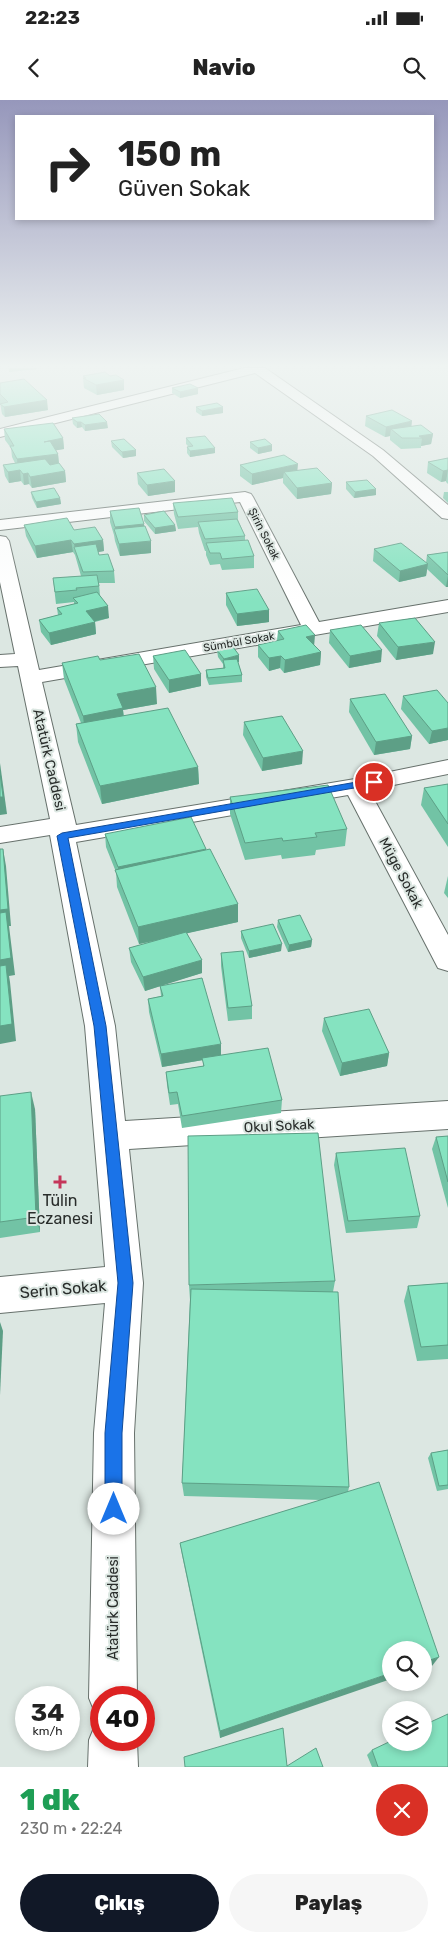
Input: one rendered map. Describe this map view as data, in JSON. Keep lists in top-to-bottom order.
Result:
{
  "streets": {
    "street": [
      "Şirin Sokak",
      "Sümbül Sokak",
      "Atatürk Caddesi",
      "Müge Sokak",
      "Okul Sokak",
      "Serin Sokak"
    ]
  },
  "crossings": [
    ["Şirin Sokak", "Sümbül Sokak"],
    ["Sümbül Sokak", "Atatürk Caddesi"],
    ["Atatürk Caddesi", "Okul Sokak"],
    ["Atatürk Caddesi", "Serin Sokak"]
  ],
  "places": {
    "health": ["Tülin Eczanesi"]
  },
  "page": {
    "status": "22:23",
    "header": "Navio",
    "turn": ["150 m", "Güven Sokak"],
    "speed": "34 km/h",
    "limit": "40",
    "heading": ["1 dk", "230 m · 22:24"],
    "buttons": ["Çıkış", "Paylaş"]
  }
}
